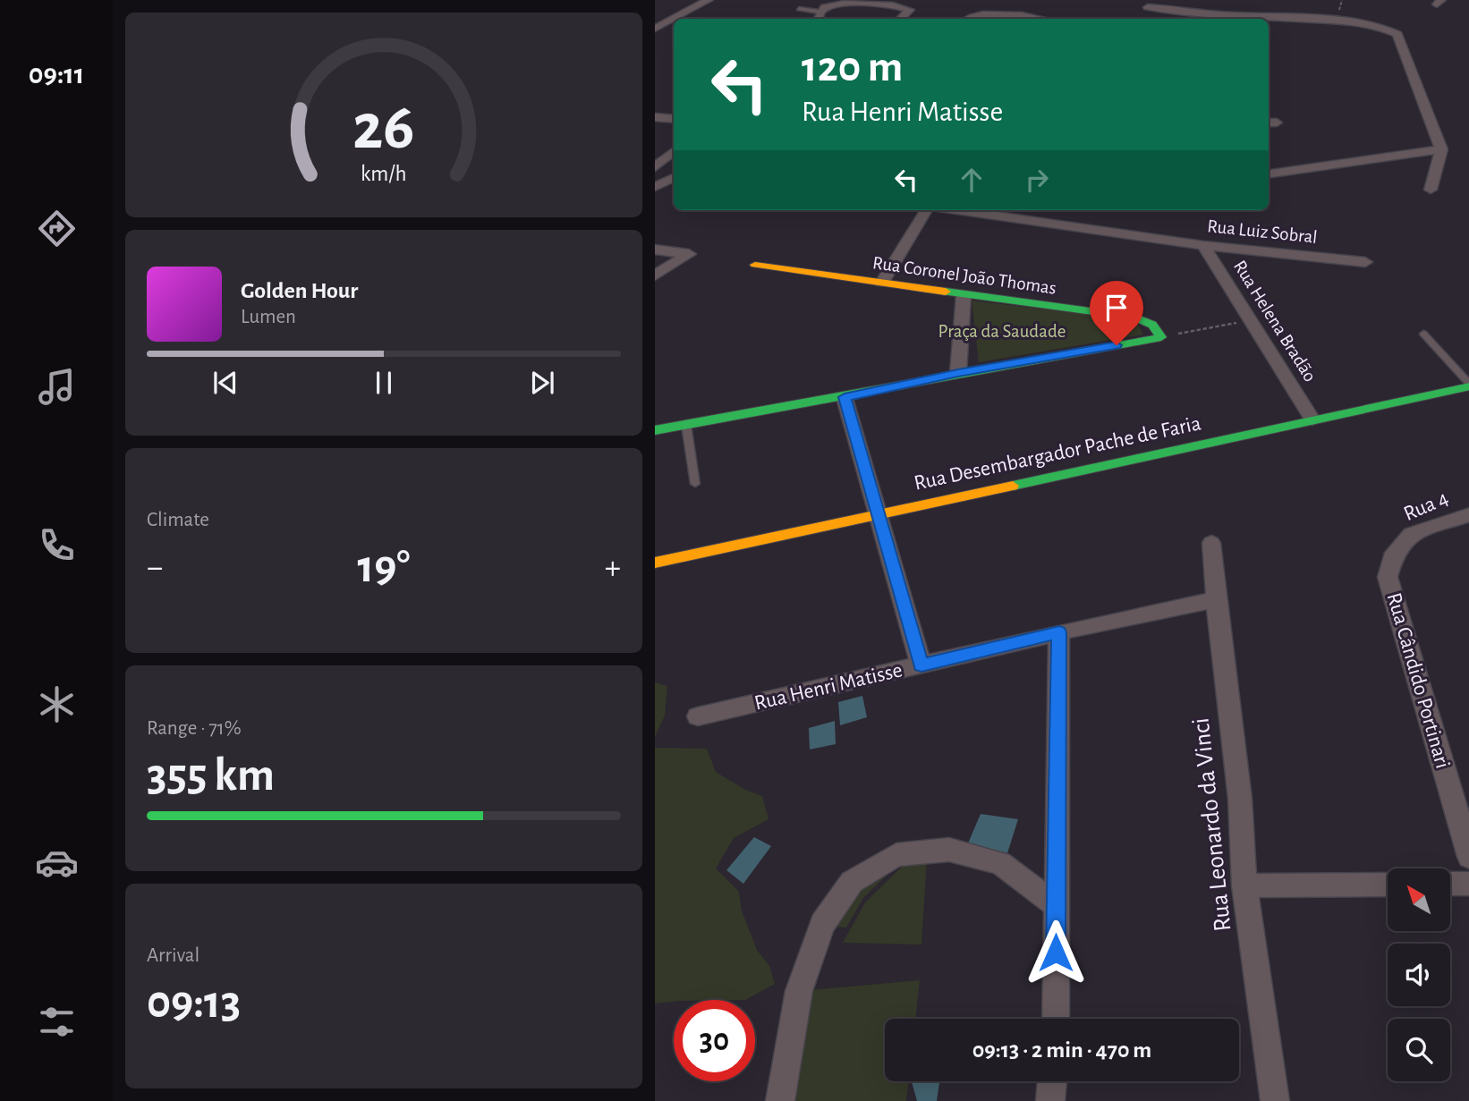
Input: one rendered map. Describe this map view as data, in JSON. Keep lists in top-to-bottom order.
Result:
{
  "streets": {
    "street": [
      "Rua Luiz Sobral",
      "Rua Coronel João Thomas",
      "Rua Helena Bradão",
      "Rua Desembargador Pache de Faria",
      "Rua 4",
      "Rua Cândido Portinari",
      "Rua Henri Matisse",
      "Rua Leonardo da Vinci"
    ]
  },
  "crossings": [
    ["Rua Luiz Sobral", "Rua Helena Bradão"],
    ["Rua Helena Bradão", "Rua Desembargador Pache de Faria"],
    ["Rua 4", "Rua Cândido Portinari"],
    ["Rua Henri Matisse", "Rua Leonardo da Vinci"]
  ],
  "parks": ["Praça da Saudade"],
  "north": "top left",
  "page": {
    "tabs": "09:11",
    "turn": ["120 m", "Rua Henri Matisse"],
    "song": ["Golden Hour", "Lumen"],
    "tile": [
      "Climate",
      ["Range · 71%", "355 km"],
      ["Arrival", "09:13"]
    ],
    "heat": ["−", "19°", "+"],
    "limit": "30",
    "trip": "09:13 · 2 min · 470 m",
    "gauge": ["26", "km/h"]
  }
}
